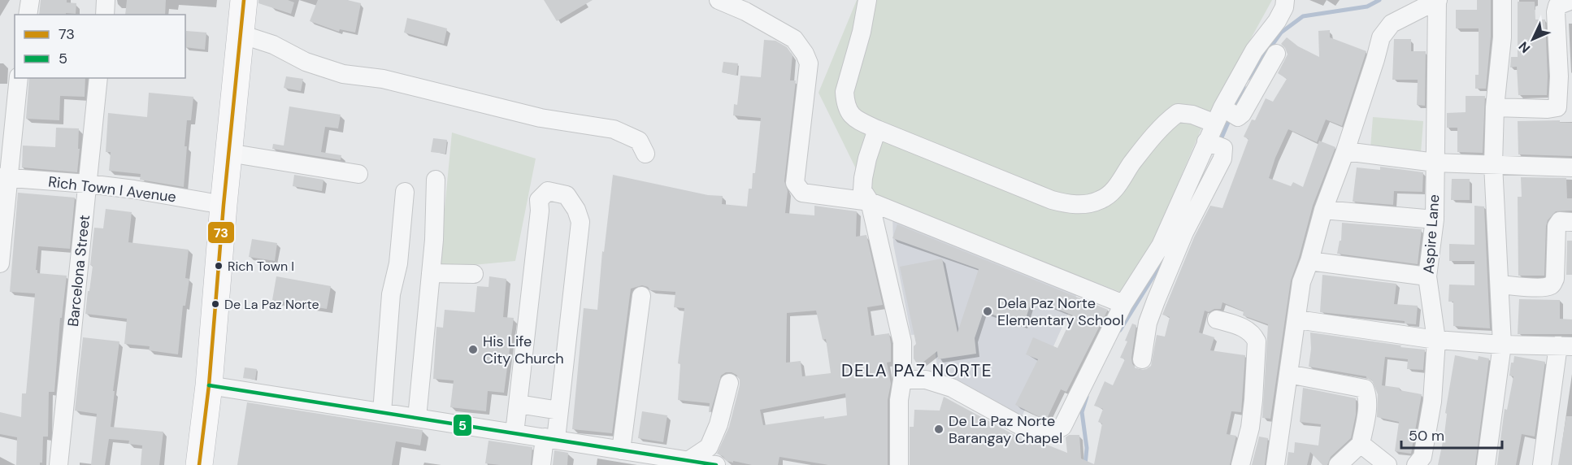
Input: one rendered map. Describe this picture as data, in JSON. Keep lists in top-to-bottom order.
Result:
{
  "streets": {
    "street": ["Rich Town I Avenue", "Aspire Lane", "Barcelona Street"]
  },
  "crossings": [
    ["Rich Town I Avenue", "Barcelona Street"]
  ],
  "districts": ["DELA PAZ NORTE"],
  "places": [
    "Rich Town I",
    "De La Paz Norte",
    "Dela Paz Norte Elementary School",
    "His Life City Church",
    "De La Paz Norte Barangay Chapel"
  ],
  "lines": ["transit line 73", "transit line 5"],
  "legend": ["73", "5"],
  "scale_bar": "50 m",
  "north": "bottom left"
}
